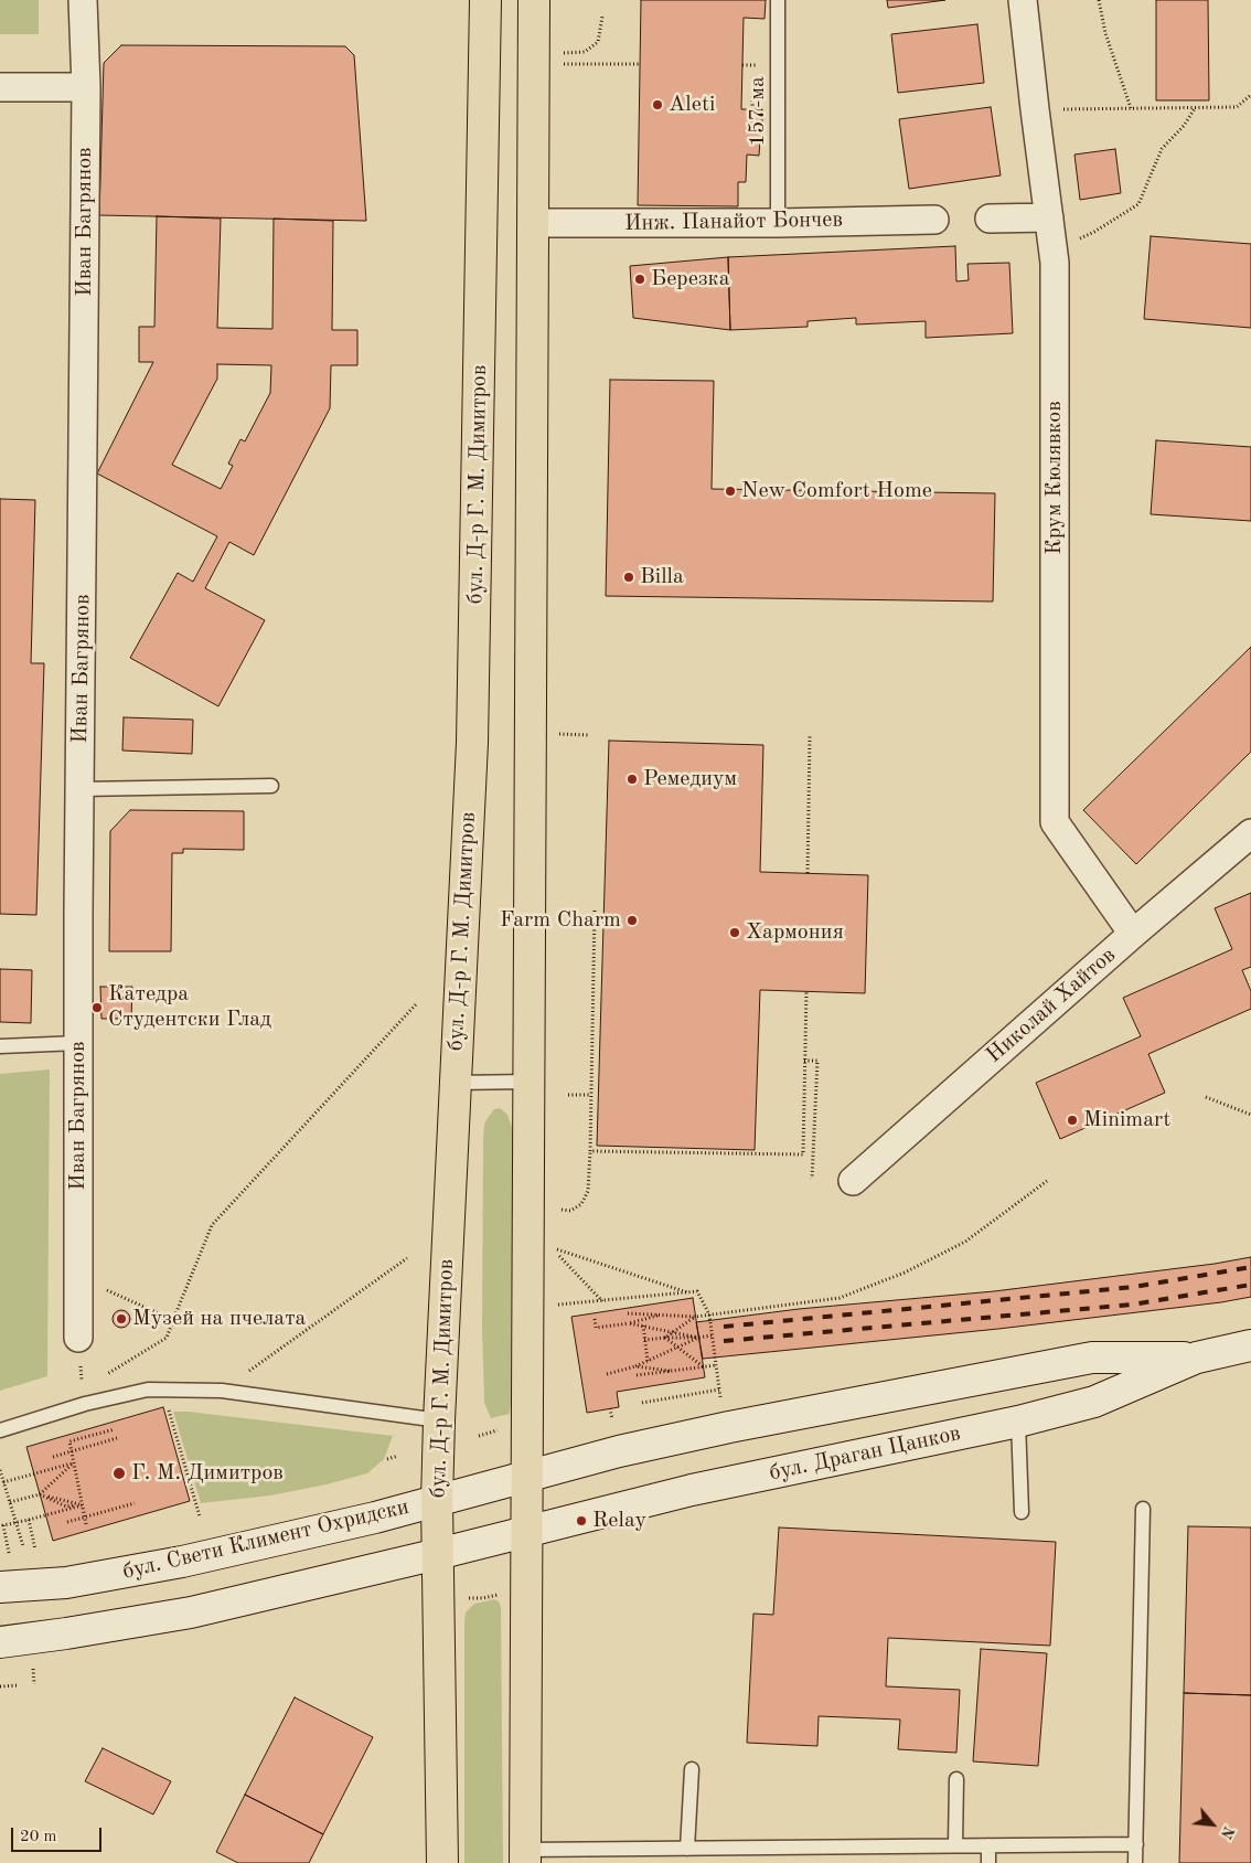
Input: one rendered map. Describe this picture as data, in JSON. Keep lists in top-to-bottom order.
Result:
{
  "streets": {
    "main road": ["бул. Д-р Г. М. Димитров", "бул. Драган Цанков", "бул. Свети Климент Охридски"],
    "street": [
      "Иван Багрянов",
      "Инж. Панайот Бончев",
      "Крум Кюлявков",
      "Николай Хайтов"
    ],
    "lane": ["157-ма"]
  },
  "crossings": [
    ["157-ма", "Инж. Панайот Бончев"],
    ["Крум Кюлявков", "Николай Хайтов"],
    ["бул. Д-р Г. М. Димитров", "бул. Свети Климент Охридски"],
    ["бул. Драган Цанков", "бул. Свети Климент Охридски"]
  ],
  "places": [
    "Aleti",
    "Березка",
    "New Comfort Home",
    "Billa",
    "Ремедиум",
    "Farm Charm",
    "Хармония",
    "Катедра Студентски Глад",
    "Minimart",
    "Музей на пчелата",
    "Г. М. Димитров",
    "Relay"
  ],
  "scale_bar": "20 m",
  "north": "bottom right"
}
